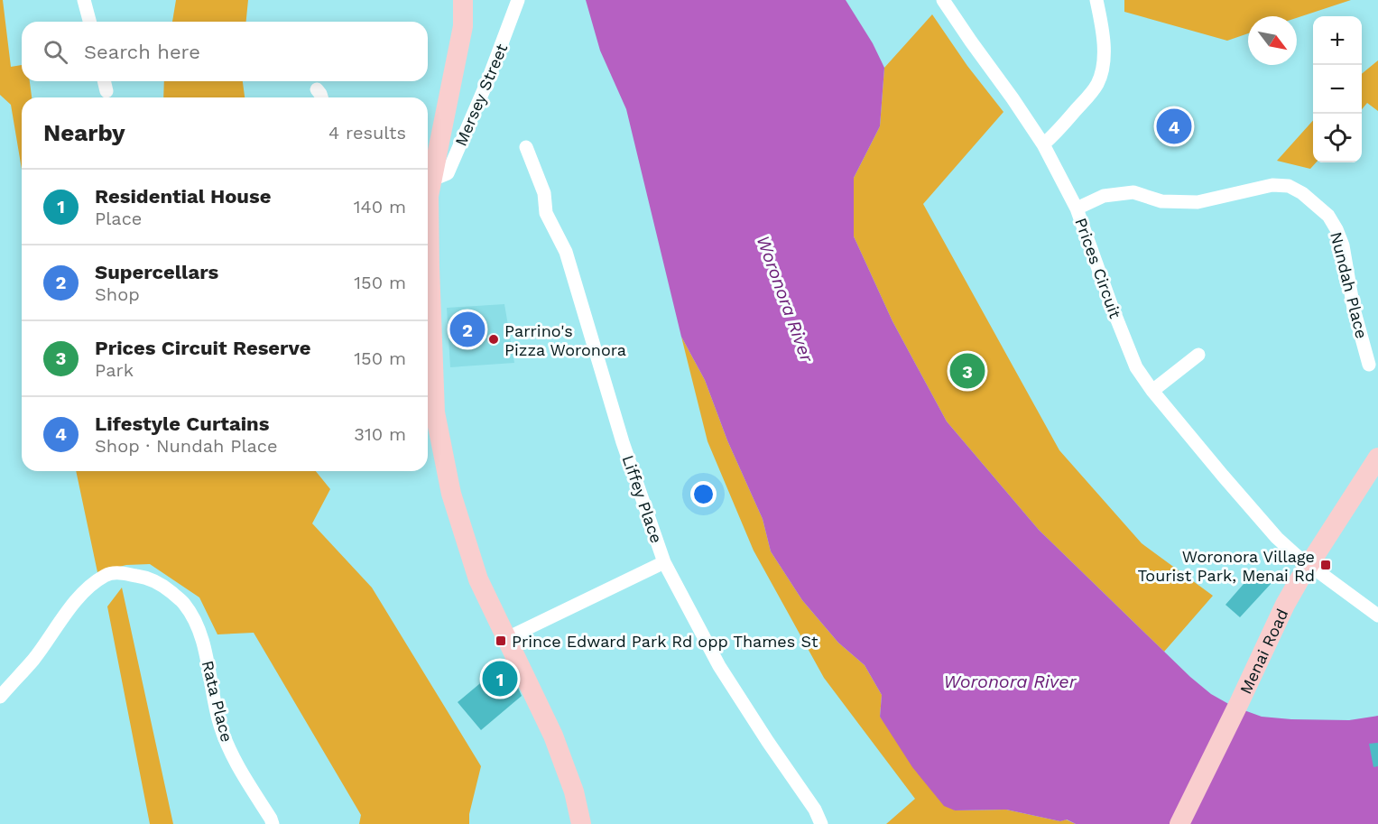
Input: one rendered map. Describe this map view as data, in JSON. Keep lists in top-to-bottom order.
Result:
{
  "streets": {
    "street": [
      "Mersey Street",
      "Prices Circuit",
      "Nundah Place",
      "Liffey Place",
      "Menai Road",
      "Rata Place"
    ]
  },
  "crossings": [
    ["Prices Circuit", "Nundah Place"],
    ["Prices Circuit", "Menai Road"]
  ],
  "water": ["Woronora River"],
  "places": {
    "other": ["Parrino's Pizza Woronora"],
    "transit": ["Woronora Village Tourist Park, Menai Rd", "Prince Edward Park Rd opp Thames St"]
  },
  "north": "bottom right",
  "page": {
    "map_buttons": ["+", "−"],
    "search": "Search here",
    "heading": ["Nearby", "4 results"],
    "pins": [
      "4",
      "2",
      "3",
      "1"
    ],
    "list": [
      {
        "mark": "1",
        "name": "Residential House",
        "note": "Place",
        "value": "140 m"
      },
      {
        "mark": "2",
        "name": "Supercellars",
        "note": "Shop",
        "value": "150 m"
      },
      {
        "mark": "3",
        "name": "Prices Circuit Reserve",
        "note": "Park",
        "value": "150 m"
      },
      {
        "mark": "4",
        "name": "Lifestyle Curtains",
        "note": "Shop · Nundah Place",
        "value": "310 m"
      }
    ]
  }
}
